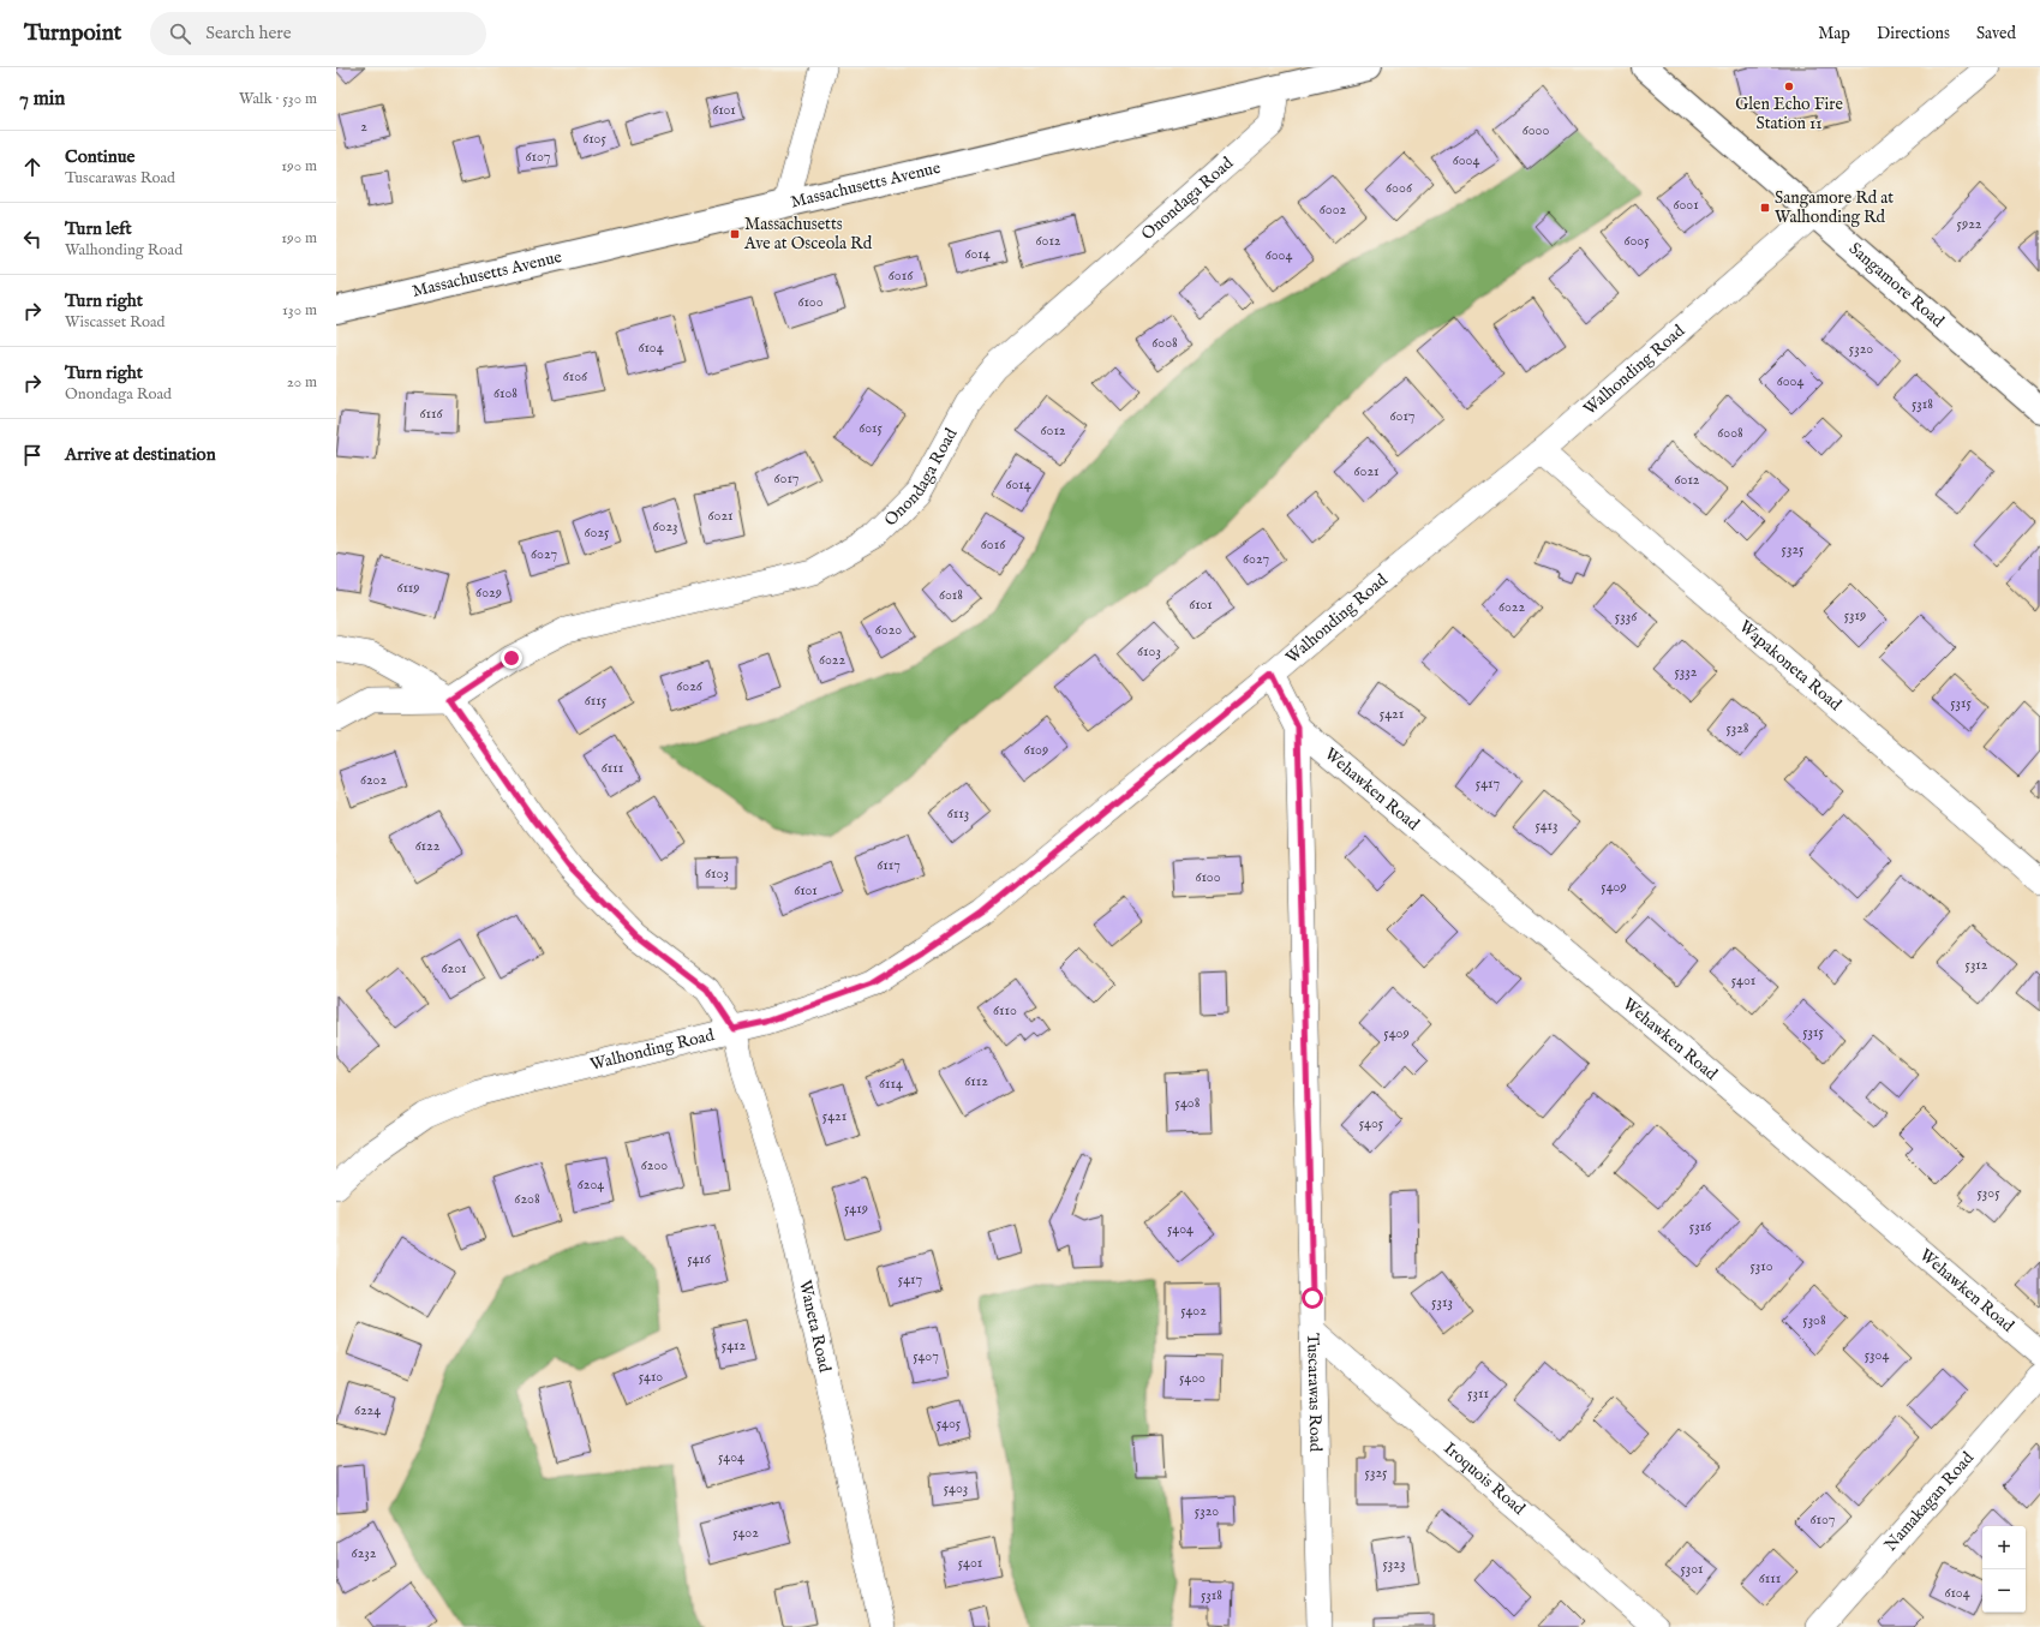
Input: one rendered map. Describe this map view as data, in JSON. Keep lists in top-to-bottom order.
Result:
{
  "streets": {
    "main road": ["Massachusetts Avenue", "Sangamore Road"],
    "street": [
      "Onondaga Road",
      "Walhonding Road",
      "Wapakoneta Road",
      "Wehawken Road",
      "Waneta Road",
      "Tuscarawas Road",
      "Iroquois Road",
      "Namakagan Road"
    ]
  },
  "crossings": [
    ["Massachusetts Avenue", "Onondaga Road"],
    ["Sangamore Road", "Walhonding Road"],
    ["Walhonding Road", "Wapakoneta Road"],
    ["Walhonding Road", "Waneta Road"],
    ["Walhonding Road", "Tuscarawas Road"],
    ["Wehawken Road", "Tuscarawas Road"],
    ["Tuscarawas Road", "Iroquois Road"]
  ],
  "places": {
    "other": ["Glen Echo Fire Station 11"],
    "transit": ["Sangamore Rd at Walhonding Rd", "Massachusetts Ave at Osceola Rd"]
  },
  "house_numbers": [
    "6101",
    "2",
    "6000",
    "6105",
    "6107",
    "6004",
    "6006",
    "6001",
    "6002",
    "5922",
    "6012",
    "6005",
    "6014",
    "6004",
    "6016",
    "6100",
    "6008",
    "6104",
    "5320",
    "6106",
    "6004",
    "6108",
    "5318",
    "6116",
    "6017",
    "6015",
    "6012",
    "6008",
    "6021",
    "6017",
    "6012",
    "6014",
    "6021",
    "6023",
    "6025",
    "6016",
    "5325",
    "6027",
    "6027",
    "6119",
    "6029",
    "6018",
    "6101",
    "6022",
    "5319",
    "5336",
    "6020",
    "6103",
    "6022",
    "5332",
    "6026",
    "6115",
    "5315",
    "5421",
    "5328",
    "6109",
    "6111",
    "6202",
    "5417",
    "6113",
    "5413",
    "6122",
    "6117",
    "6103",
    "6100",
    "5409",
    "6101",
    "5312",
    "6201",
    "5401",
    "6110",
    "5315",
    "5409",
    "6112",
    "6114",
    "5408",
    "5421",
    "5405",
    "6200",
    "6204",
    "5305",
    "6208",
    "5419",
    "5316",
    "5404",
    "5416",
    "5310",
    "5417",
    "5313",
    "5402",
    "5308",
    "5412",
    "5304",
    "5407",
    "5410",
    "5400",
    "5311",
    "6224",
    "5405",
    "5404",
    "5325",
    "5403",
    "5320",
    "6107",
    "5402",
    "6232",
    "5401",
    "5323",
    "5301",
    "6111",
    "6104",
    "5318"
  ],
  "page": {
    "header": "Turnpoint",
    "search": "Search here",
    "nav": ["Map", "Directions", "Saved"],
    "heading": ["7 min", "Walk · 530 m"],
    "list": [
      ["Continue", "Tuscarawas Road", "190 m"],
      ["Turn left", "Walhonding Road", "190 m"],
      ["Turn right", "Wiscasset Road", "130 m"],
      ["Turn right", "Onondaga Road", "20 m"],
      "Arrive at destination"
    ],
    "map_buttons": ["+", "−"]
  }
}
